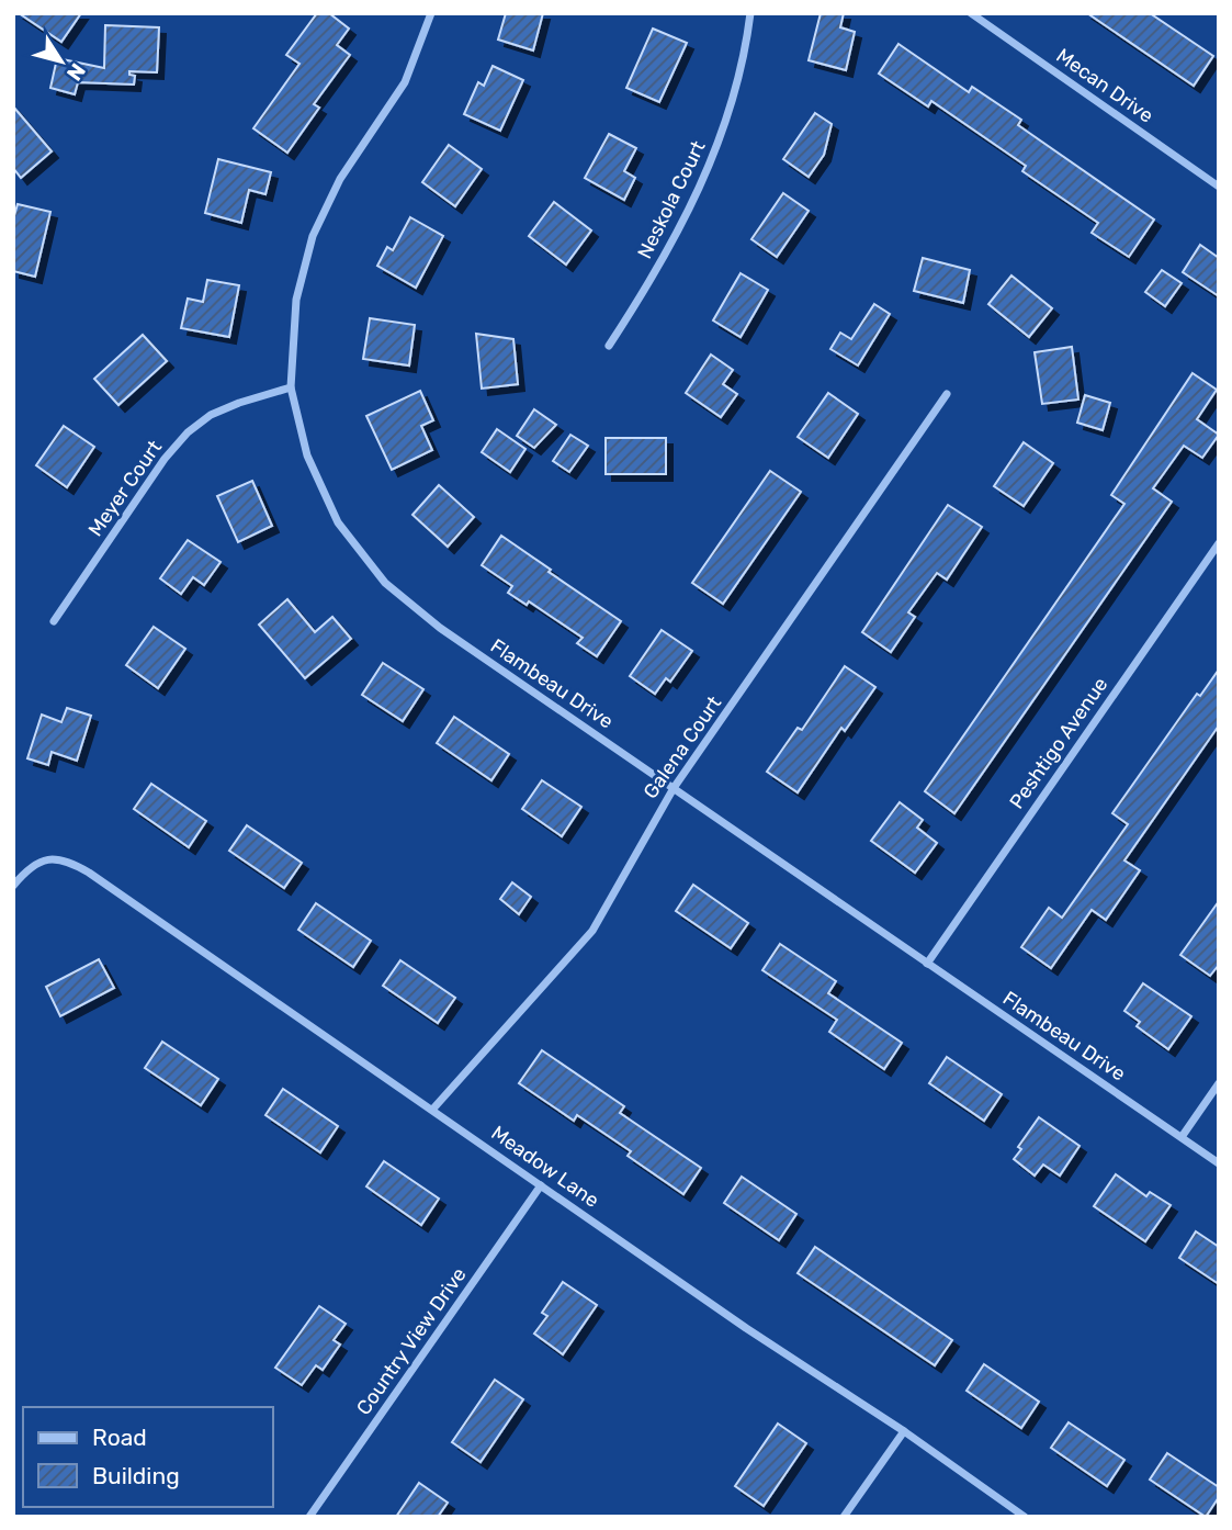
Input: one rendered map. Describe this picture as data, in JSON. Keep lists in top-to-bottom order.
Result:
{
  "streets": {
    "street": [
      "Mecan Drive",
      "Neskola Court",
      "Meyer Court",
      "Flambeau Drive",
      "Peshtigo Avenue",
      "Galena Court",
      "Meadow Lane",
      "Country View Drive"
    ]
  },
  "crossings": [
    ["Meyer Court", "Flambeau Drive"],
    ["Flambeau Drive", "Peshtigo Avenue"],
    ["Flambeau Drive", "Galena Court"],
    ["Galena Court", "Meadow Lane"],
    ["Meadow Lane", "Country View Drive"]
  ],
  "legend": ["Road", "Building"],
  "north": "bottom right"
}
